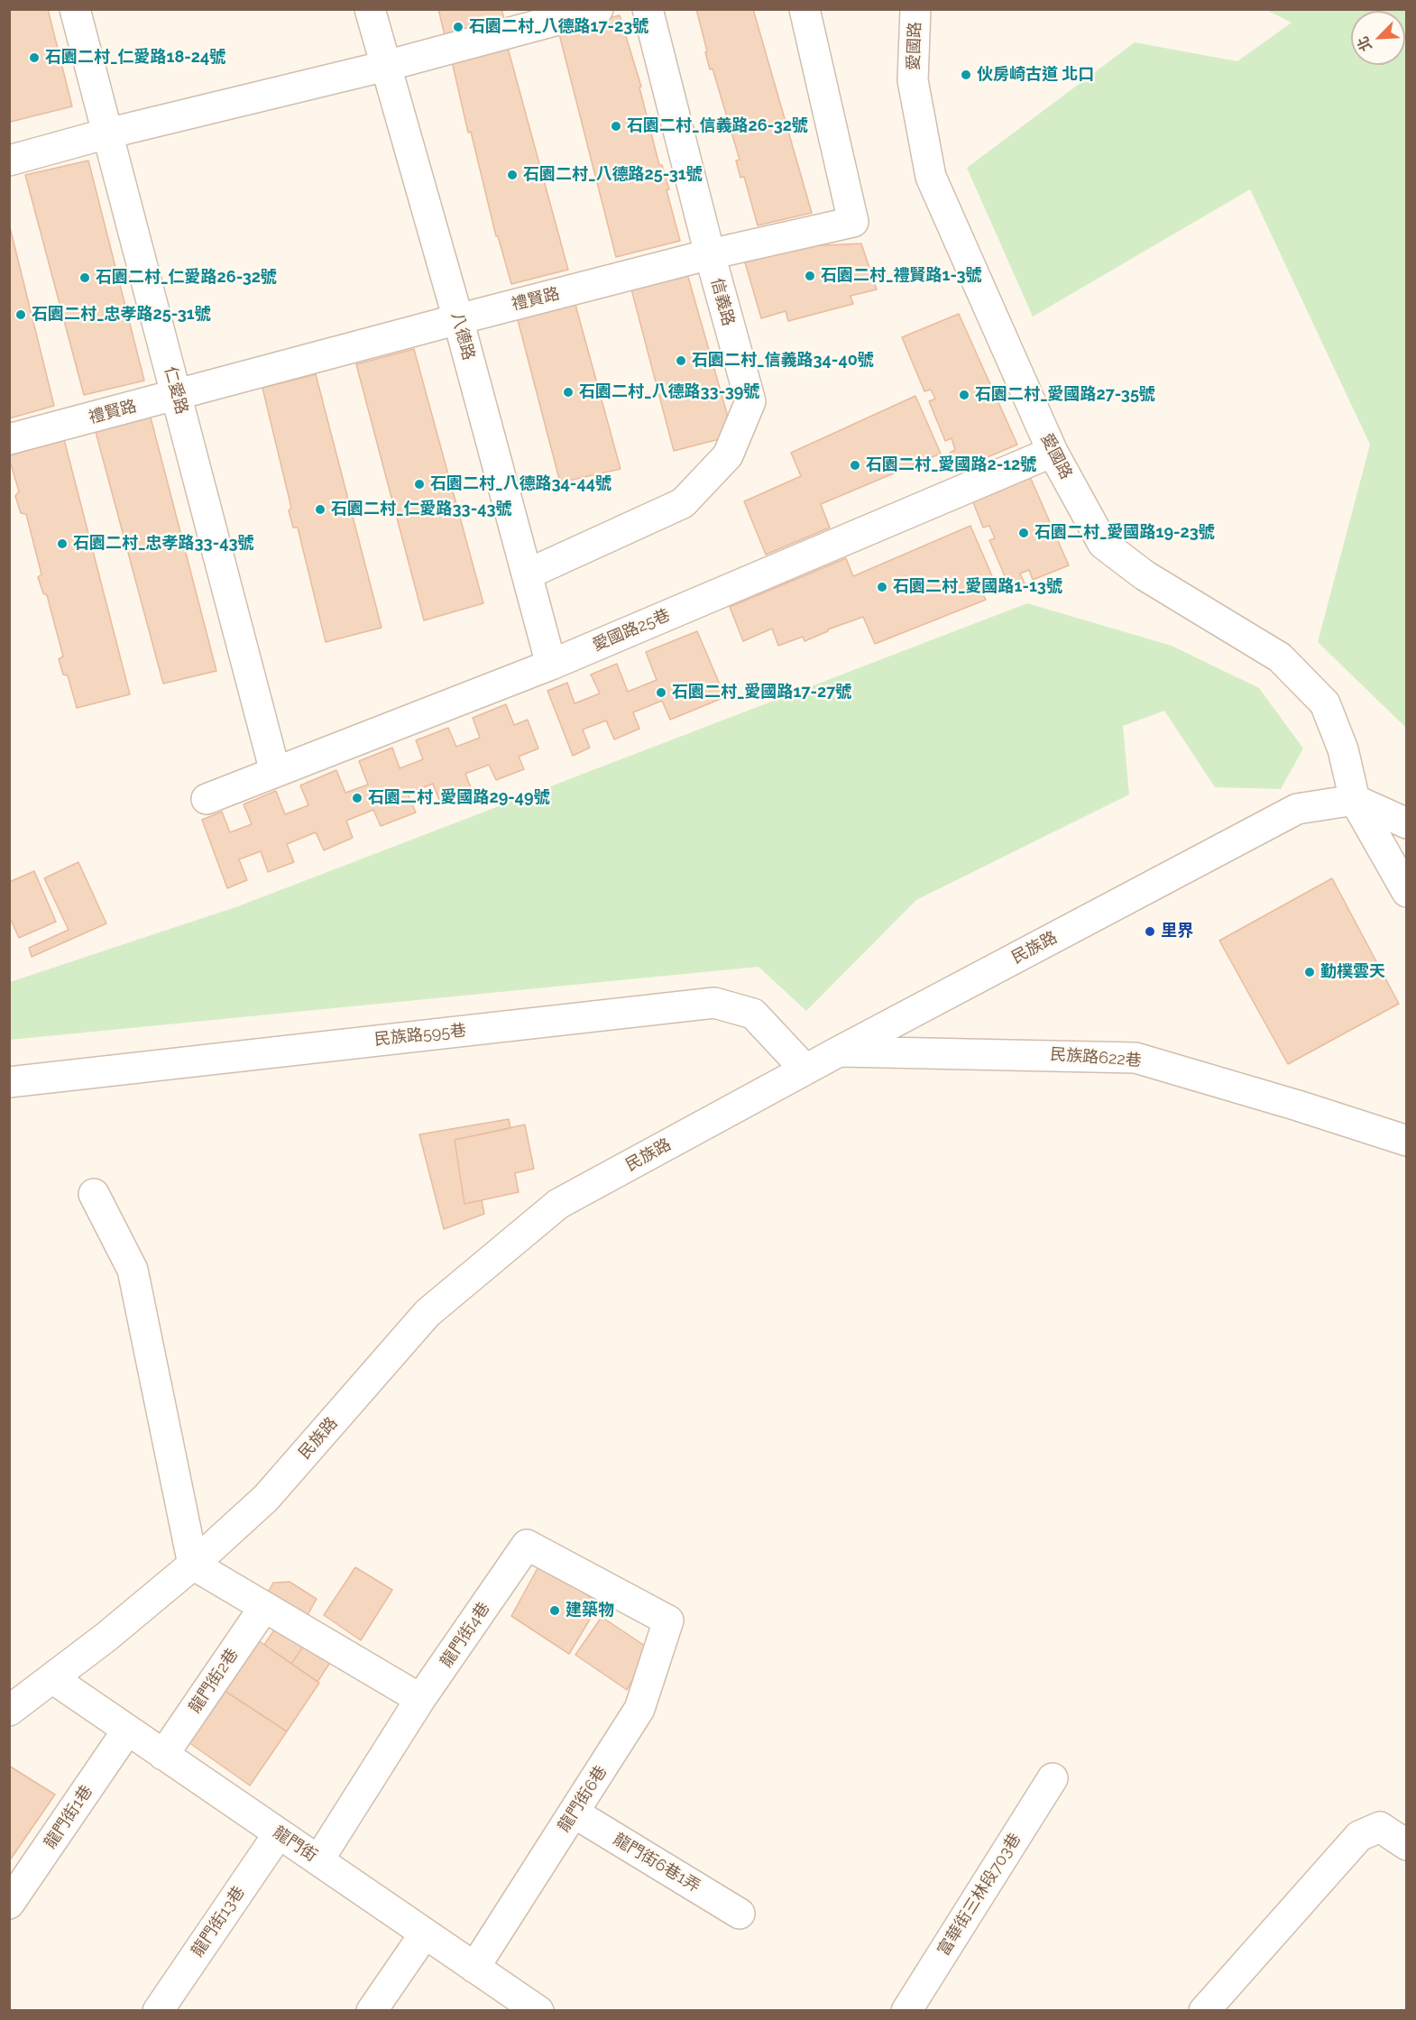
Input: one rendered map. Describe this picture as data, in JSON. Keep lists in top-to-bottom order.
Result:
{
  "streets": {
    "street": [
      "愛國路",
      "禮賢路",
      "信義路",
      "八德路",
      "仁愛路",
      "愛國路25巷",
      "民族路",
      "民族路595巷",
      "民族路622巷",
      "龍門街4巷",
      "龍門街2巷",
      "龍門街6巷",
      "龍門街1巷",
      "龍門街",
      "龍門街6巷1弄",
      "富華街三林段703巷",
      "龍門街13巷"
    ]
  },
  "crossings": [
    ["愛國路", "愛國路25巷"],
    ["愛國路", "民族路"],
    ["禮賢路", "信義路"],
    ["禮賢路", "八德路"],
    ["禮賢路", "仁愛路"],
    ["信義路", "八德路"],
    ["八德路", "愛國路25巷"],
    ["仁愛路", "愛國路25巷"],
    ["民族路", "民族路595巷"],
    ["民族路", "民族路622巷"],
    ["民族路", "龍門街"],
    ["龍門街4巷", "龍門街6巷"],
    ["龍門街4巷", "龍門街"],
    ["龍門街2巷", "龍門街"],
    ["龍門街6巷", "龍門街"],
    ["龍門街6巷", "龍門街6巷1弄"],
    ["龍門街1巷", "龍門街"],
    ["龍門街", "龍門街13巷"]
  ],
  "places": [
    "石園二村_八德路17-23號",
    "石園二村_仁愛路18-24號",
    "伙房崎古道 北口",
    "石園二村_信義路26-32號",
    "石園二村_八德路25-31號",
    "石園二村_禮賢路1-3號",
    "石園二村_仁愛路26-32號",
    "石園二村_忠孝路25-31號",
    "石園二村_信義路34-40號",
    "石園二村_八德路33-39號",
    "石園二村_愛國路27-35號",
    "石園二村_愛國路2-12號",
    "石園二村_八德路34-44號",
    "石園二村_仁愛路33-43號",
    "石園二村_愛國路19-23號",
    "石園二村_忠孝路33-43號",
    "石園二村_愛國路1-13號",
    "石園二村_愛國路17-27號",
    "石園二村_愛國路29-49號",
    "里界",
    "勤樸雲天",
    "建築物"
  ],
  "north": "bottom left"
}
